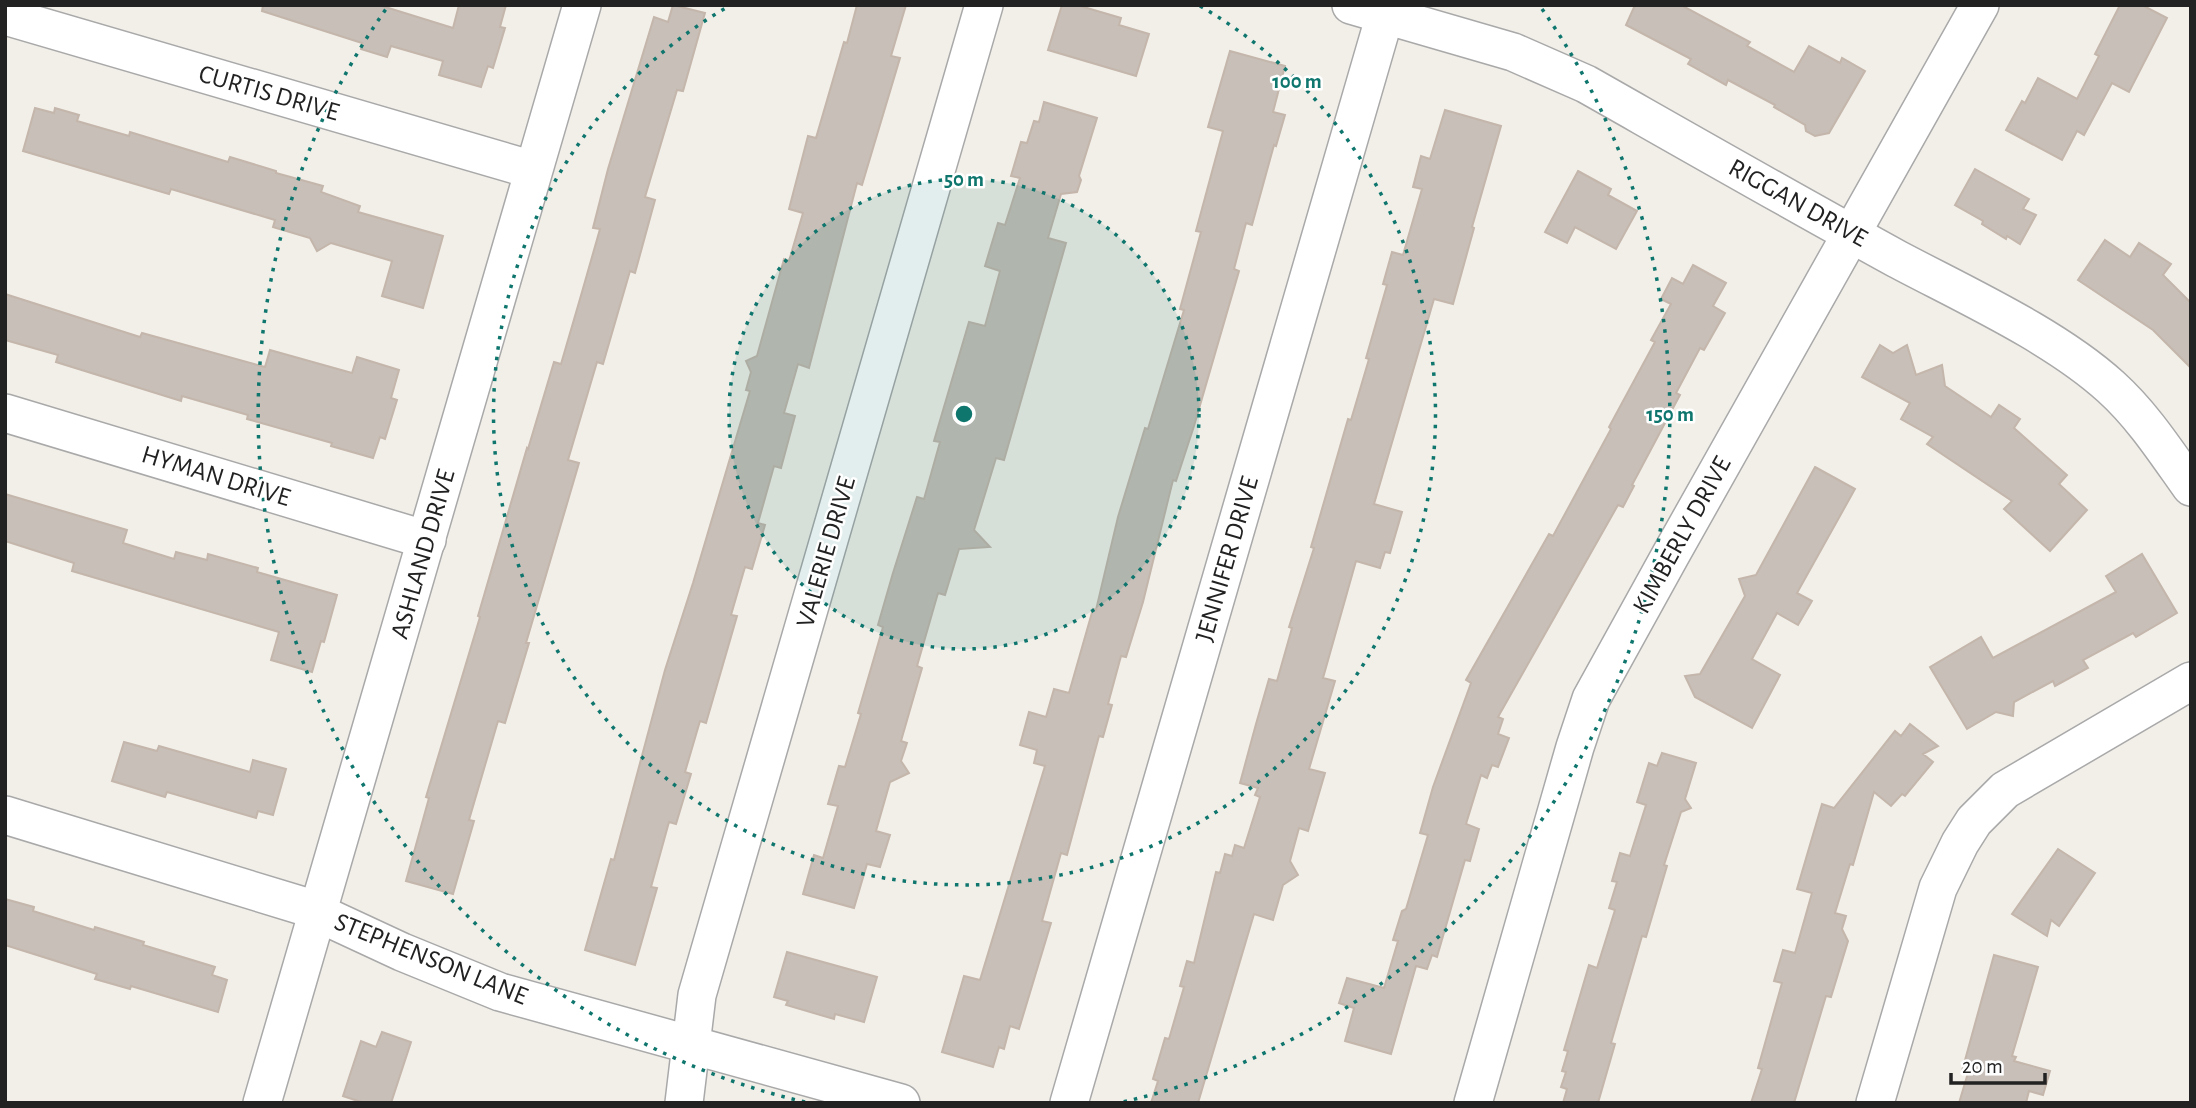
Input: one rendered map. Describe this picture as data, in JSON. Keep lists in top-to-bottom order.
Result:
{
  "streets": {
    "street": [
      "CURTIS DRIVE",
      "RIGGAN DRIVE",
      "HYMAN DRIVE",
      "KIMBERLY DRIVE",
      "VALERIE DRIVE",
      "ASHLAND DRIVE",
      "JENNIFER DRIVE",
      "STEPHENSON LANE"
    ]
  },
  "crossings": [
    ["CURTIS DRIVE", "ASHLAND DRIVE"],
    ["RIGGAN DRIVE", "KIMBERLY DRIVE"],
    ["RIGGAN DRIVE", "JENNIFER DRIVE"],
    ["HYMAN DRIVE", "ASHLAND DRIVE"],
    ["VALERIE DRIVE", "STEPHENSON LANE"],
    ["ASHLAND DRIVE", "STEPHENSON LANE"]
  ],
  "scale_bar": "20 m",
  "rings": ["100 m", "50 m", "150 m"]
}
